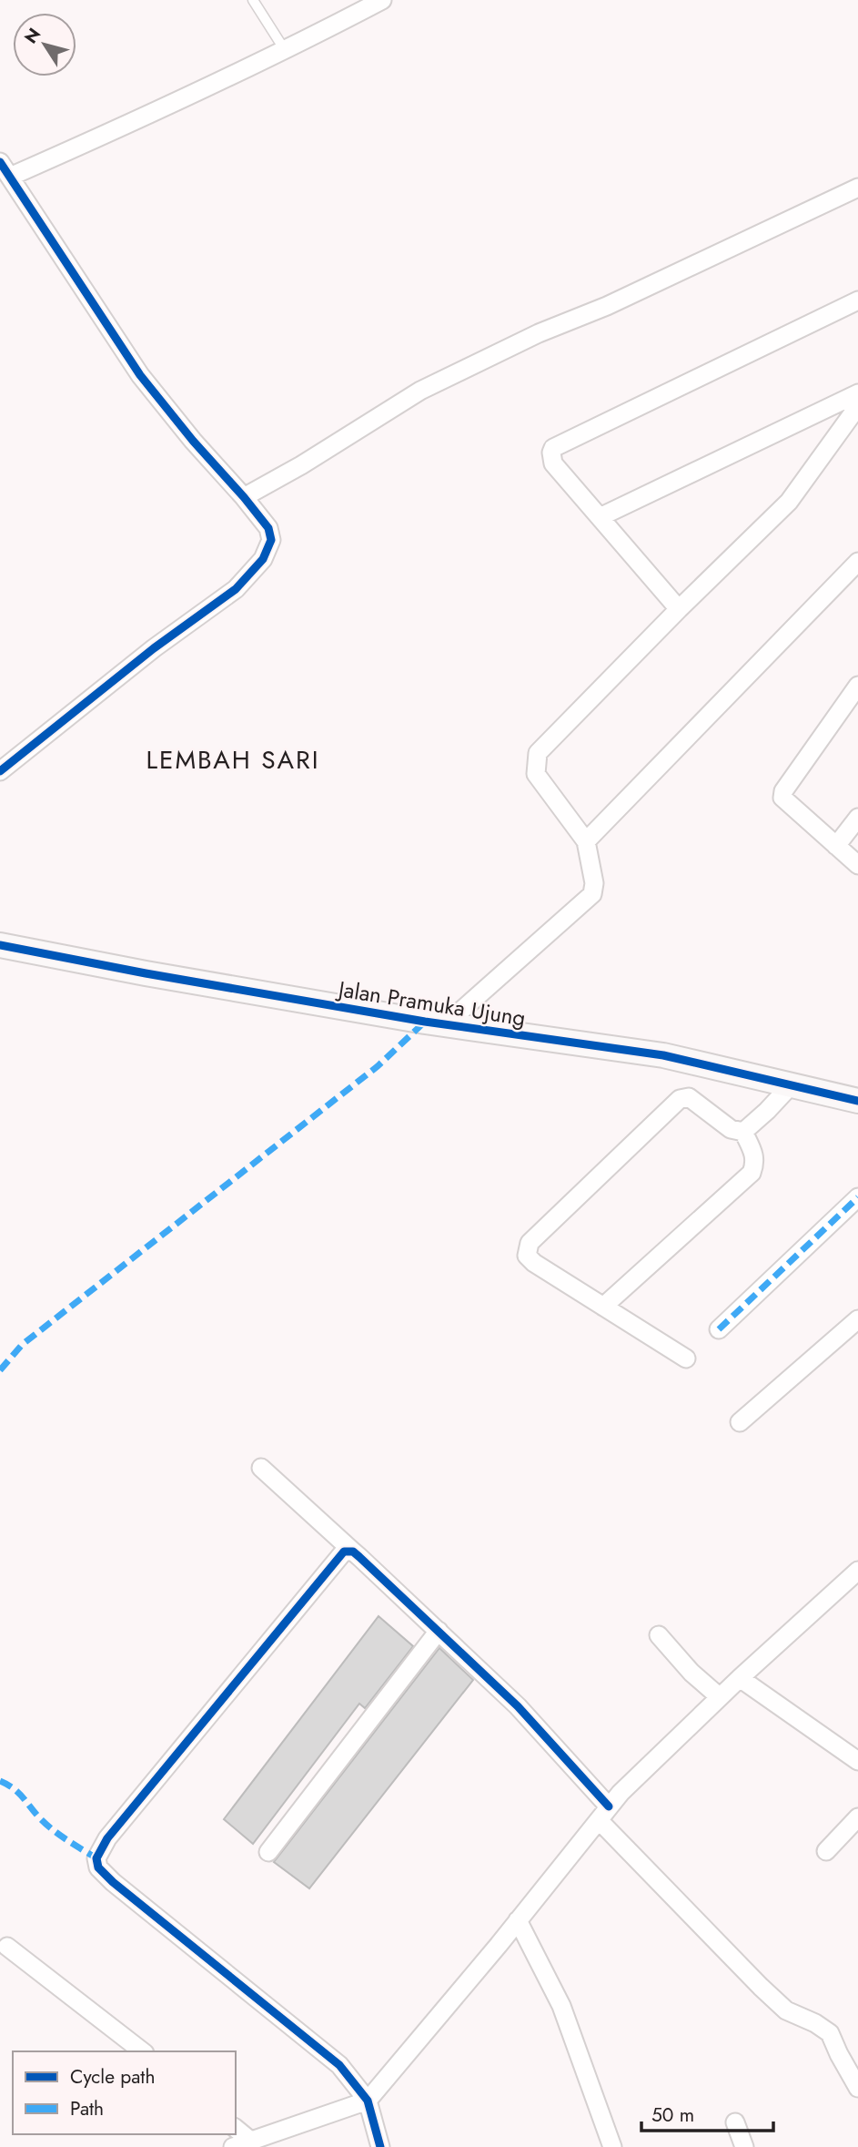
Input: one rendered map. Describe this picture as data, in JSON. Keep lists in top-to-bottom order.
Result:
{
  "streets": {
    "street": ["Jalan Pramuka Ujung"]
  },
  "districts": ["LEMBAH SARI"],
  "legend": ["Cycle path", "Path"],
  "scale_bar": "50 m",
  "north": "top left"
}
